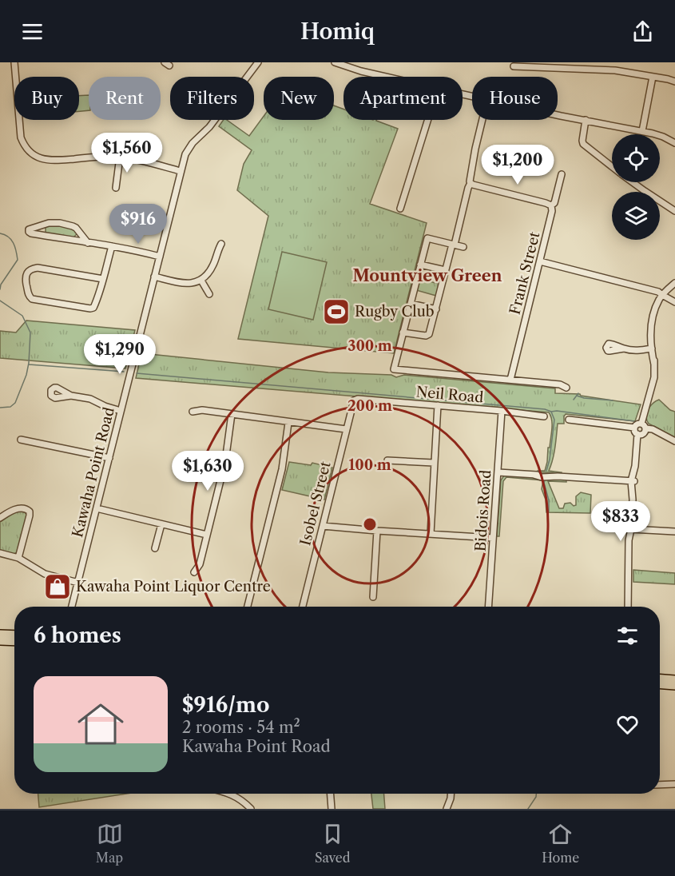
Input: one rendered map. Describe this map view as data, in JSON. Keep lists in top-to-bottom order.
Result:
{
  "streets": {
    "street": [
      "Frank Street",
      "Neil Road",
      "Kawaha Point Road",
      "Isobel Street",
      "Bidois Road"
    ]
  },
  "crossings": [
    ["Neil Road", "Isobel Street"],
    ["Neil Road", "Bidois Road"]
  ],
  "districts": ["Mountview Green"],
  "places": {
    "sports": ["Rugby Club"],
    "shop": ["Kawaha Point Liquor Centre"]
  },
  "page": {
    "header": "Homiq",
    "chip": [
      "Buy",
      "Rent",
      "Filters",
      "New",
      "Apartment",
      "House"
    ],
    "price": [
      "$1,560",
      "$1,200",
      "$916",
      "$1,290",
      "$1,630",
      "$833"
    ],
    "heading": "6 homes",
    "list": [
      {
        "name": "$916/mo",
        "note": "2 rooms · 54 m² · Kawaha Point Road"
      }
    ],
    "tabs": ["Map", "Saved", "Home"]
  },
  "rings": ["300 m", "200 m", "100 m"]
}
